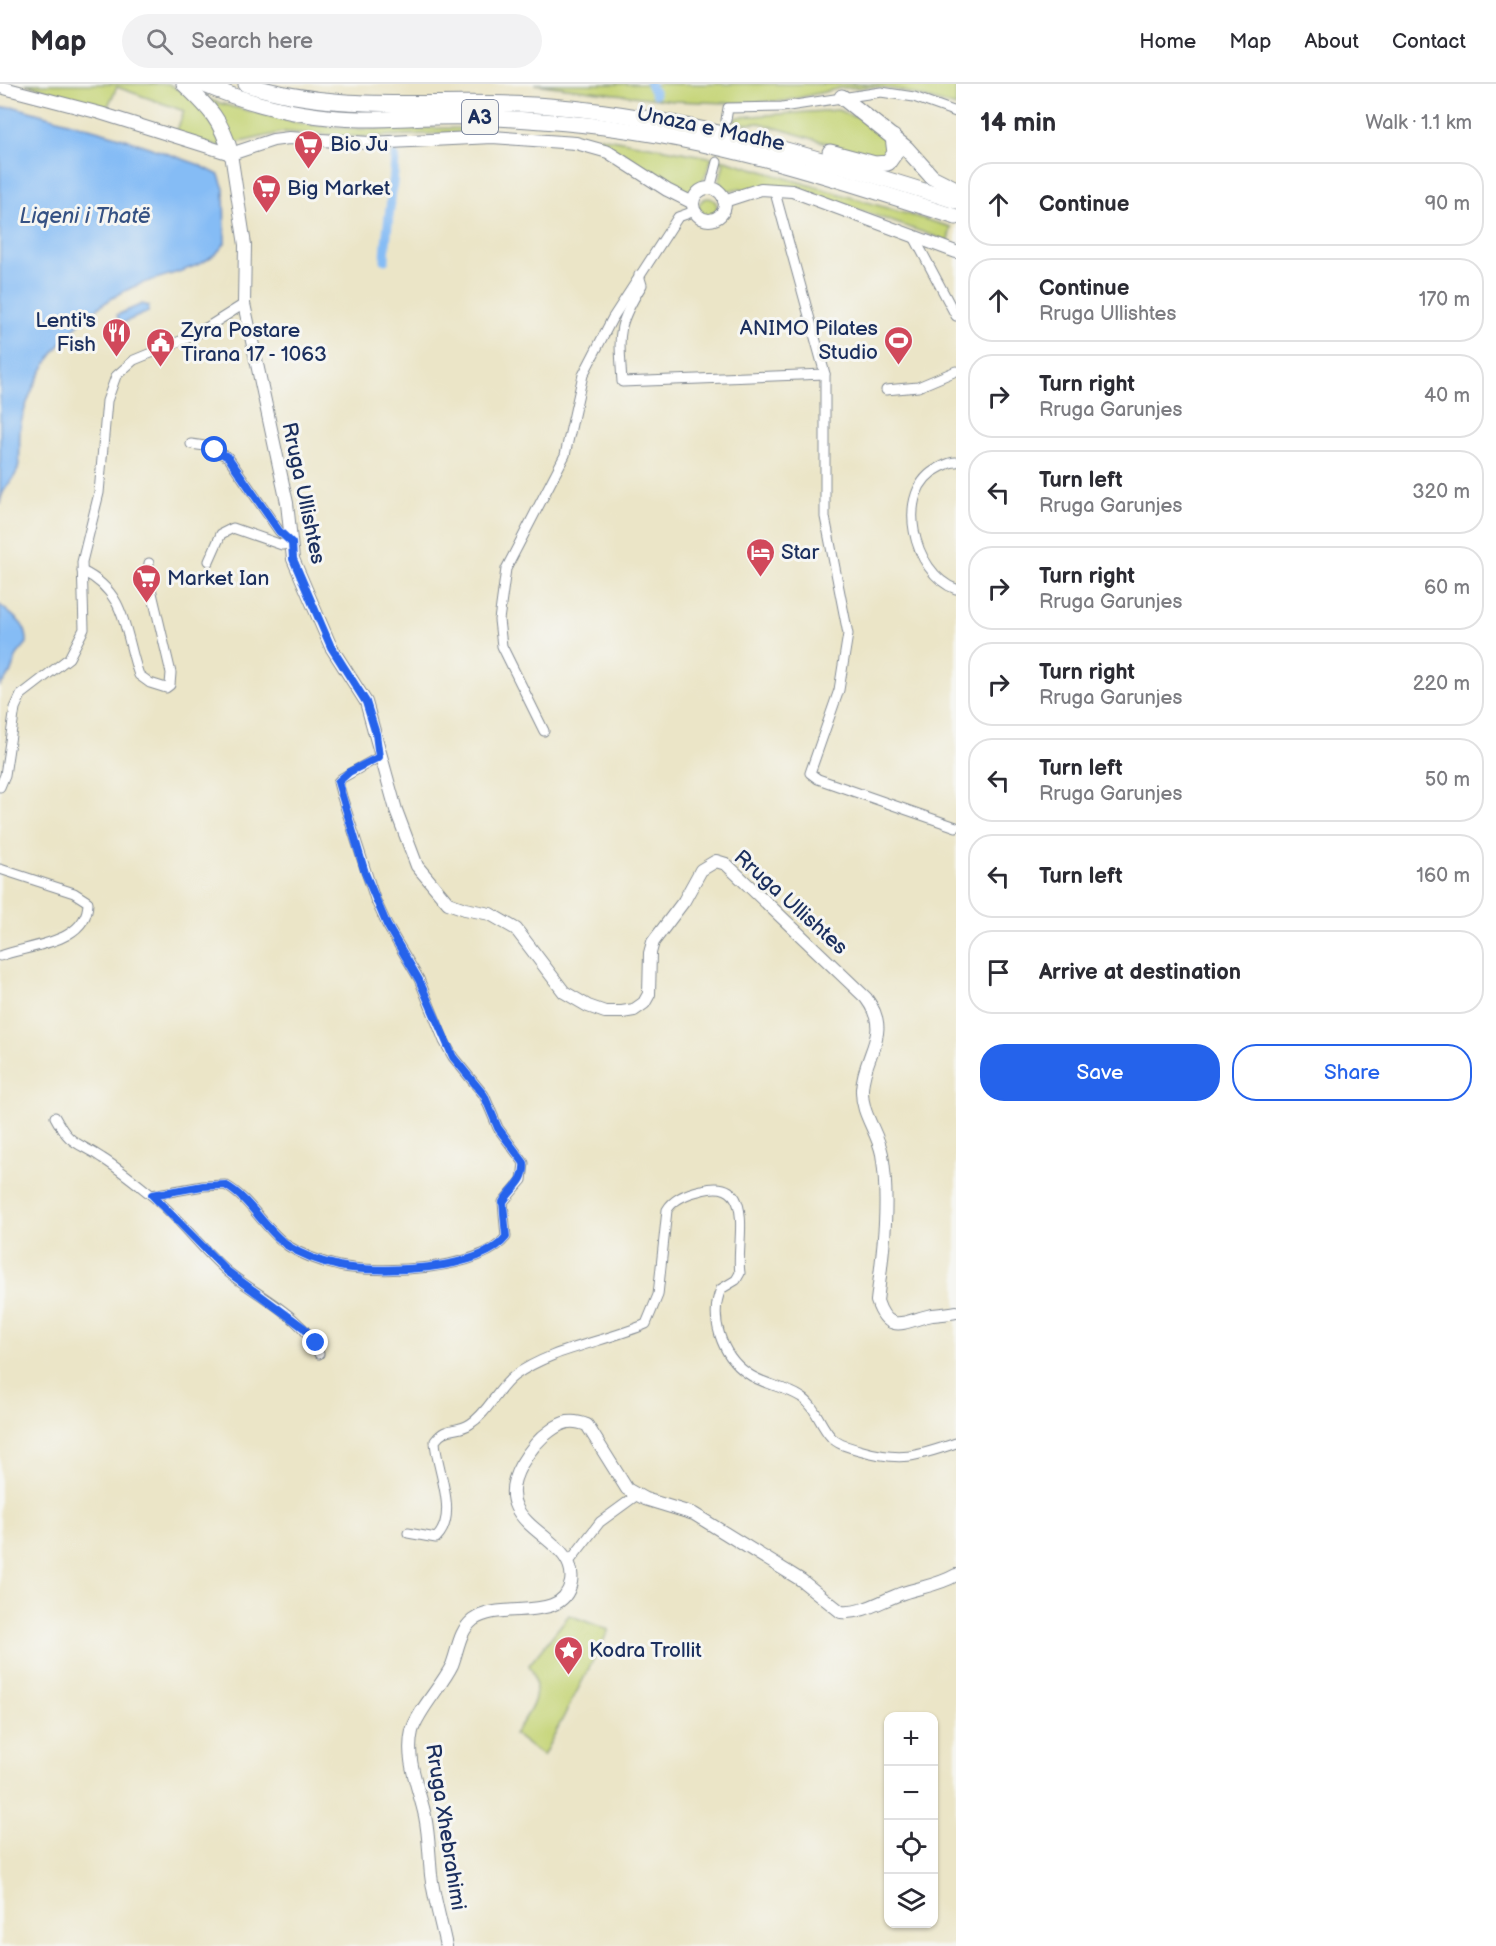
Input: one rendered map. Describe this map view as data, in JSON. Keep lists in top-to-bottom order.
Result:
{
  "streets": {
    "highway": ["A3", "Unaza e Madhe"],
    "street": ["Rruga Ullishtes", "Rruga Xhebrahimi"]
  },
  "water": ["Liqeni i Thatë"],
  "places": {
    "supermarket": ["Bio Ju", "Big Market", "Market Ian"],
    "restaurant": ["Lenti's Fish"],
    "sports": ["ANIMO Pilates Studio"],
    "public building": ["Zyra Postare Tirana 17 - 1063"],
    "hotel": ["Star"],
    "place": ["Kodra Trollit"]
  },
  "page": {
    "header": "Map",
    "search": "Search here",
    "nav": [
      "Home",
      "Map",
      "About",
      "Contact"
    ],
    "heading": ["14 min", "Walk · 1.1 km"],
    "list": [
      ["Continue", "90 m"],
      ["Continue", "Rruga Ullishtes", "170 m"],
      ["Turn right", "Rruga Garunjes", "40 m"],
      ["Turn left", "Rruga Garunjes", "320 m"],
      ["Turn right", "Rruga Garunjes", "60 m"],
      ["Turn right", "Rruga Garunjes", "220 m"],
      ["Turn left", "Rruga Garunjes", "50 m"],
      ["Turn left", "160 m"],
      "Arrive at destination"
    ],
    "buttons": ["Save", "Share"],
    "map_buttons": ["+", "−"]
  }
}
